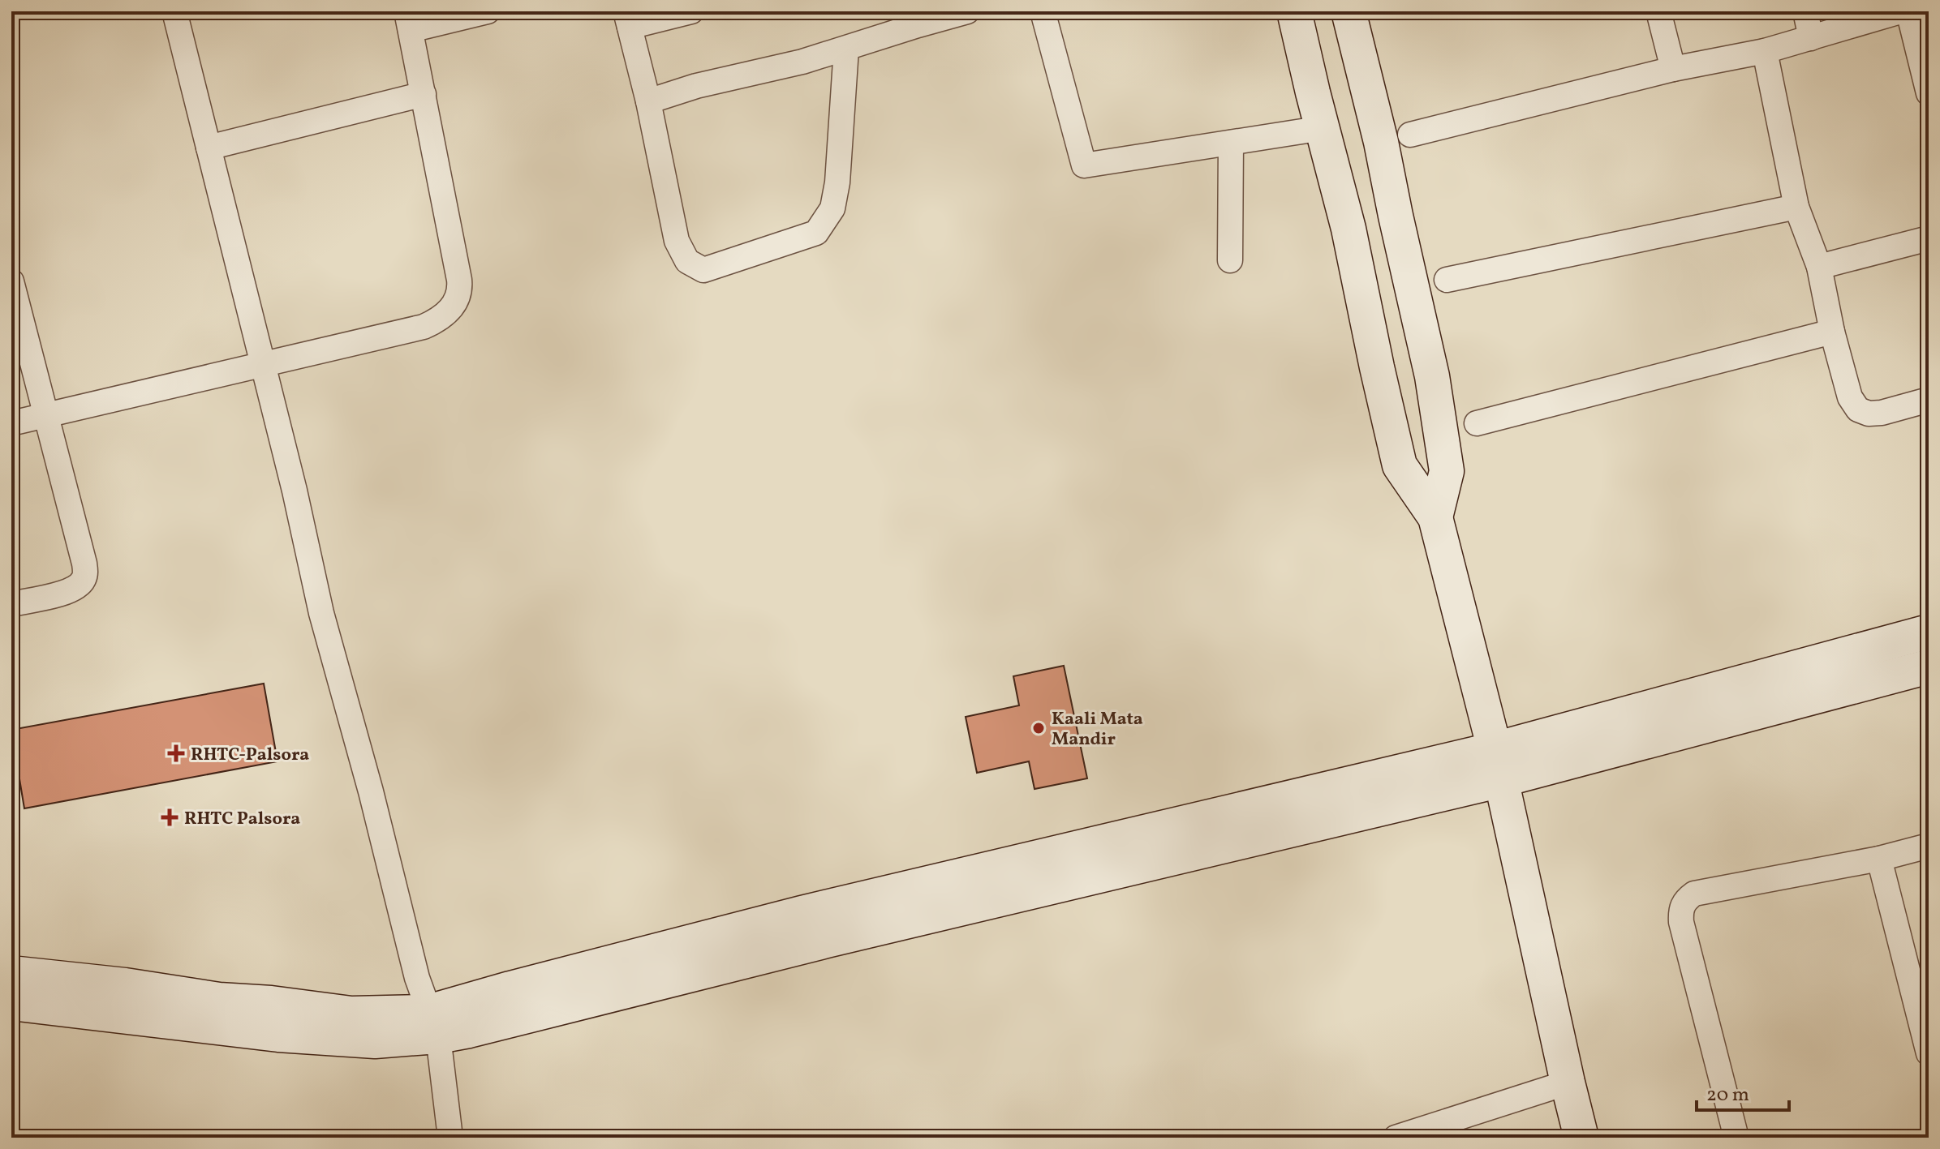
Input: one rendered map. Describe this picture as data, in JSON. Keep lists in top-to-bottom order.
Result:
{
  "places": {
    "other": ["Kaali Mata Mandir"],
    "health": ["RHTC-Palsora", "RHTC Palsora"]
  },
  "scale_bar": "20 m"
}
